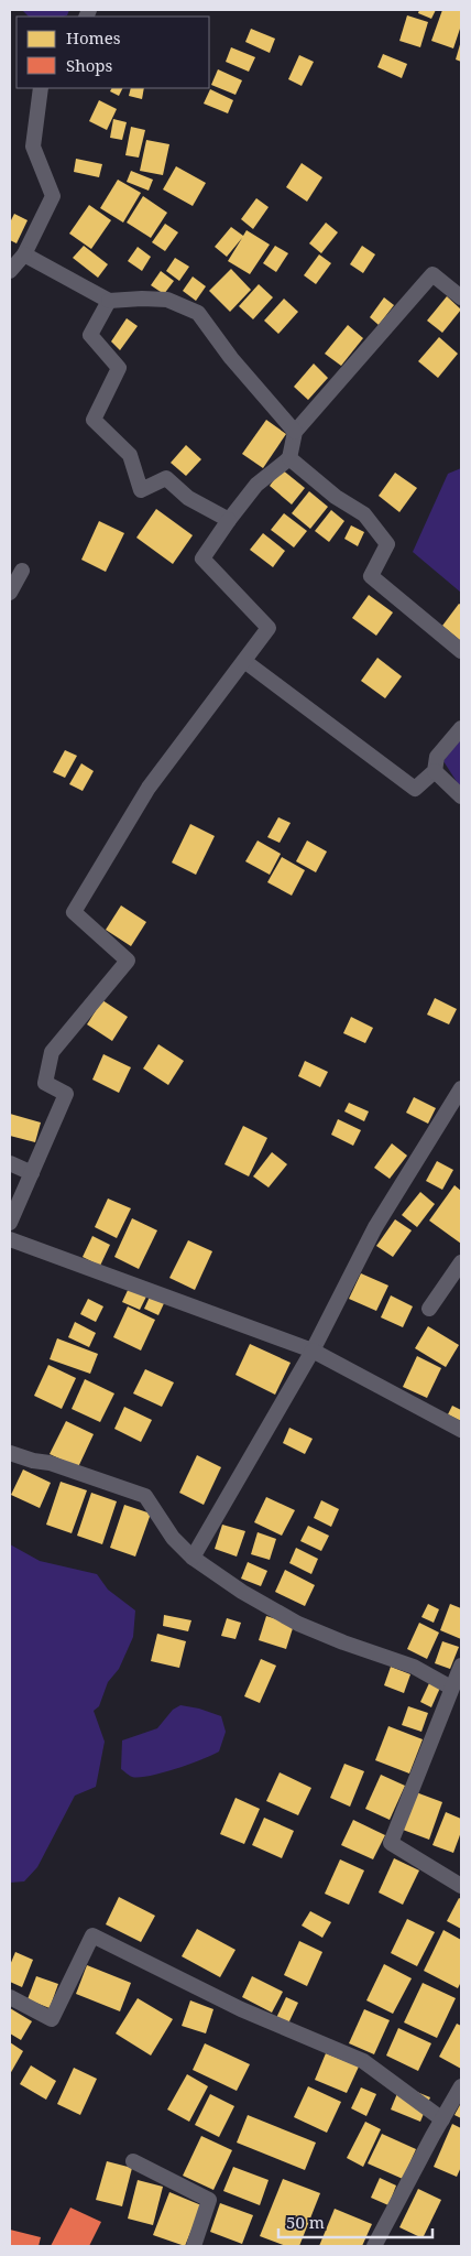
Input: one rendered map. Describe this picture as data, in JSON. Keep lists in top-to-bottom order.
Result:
{
  "legend": ["Homes", "Shops"],
  "scale_bar": "50 m"
}
